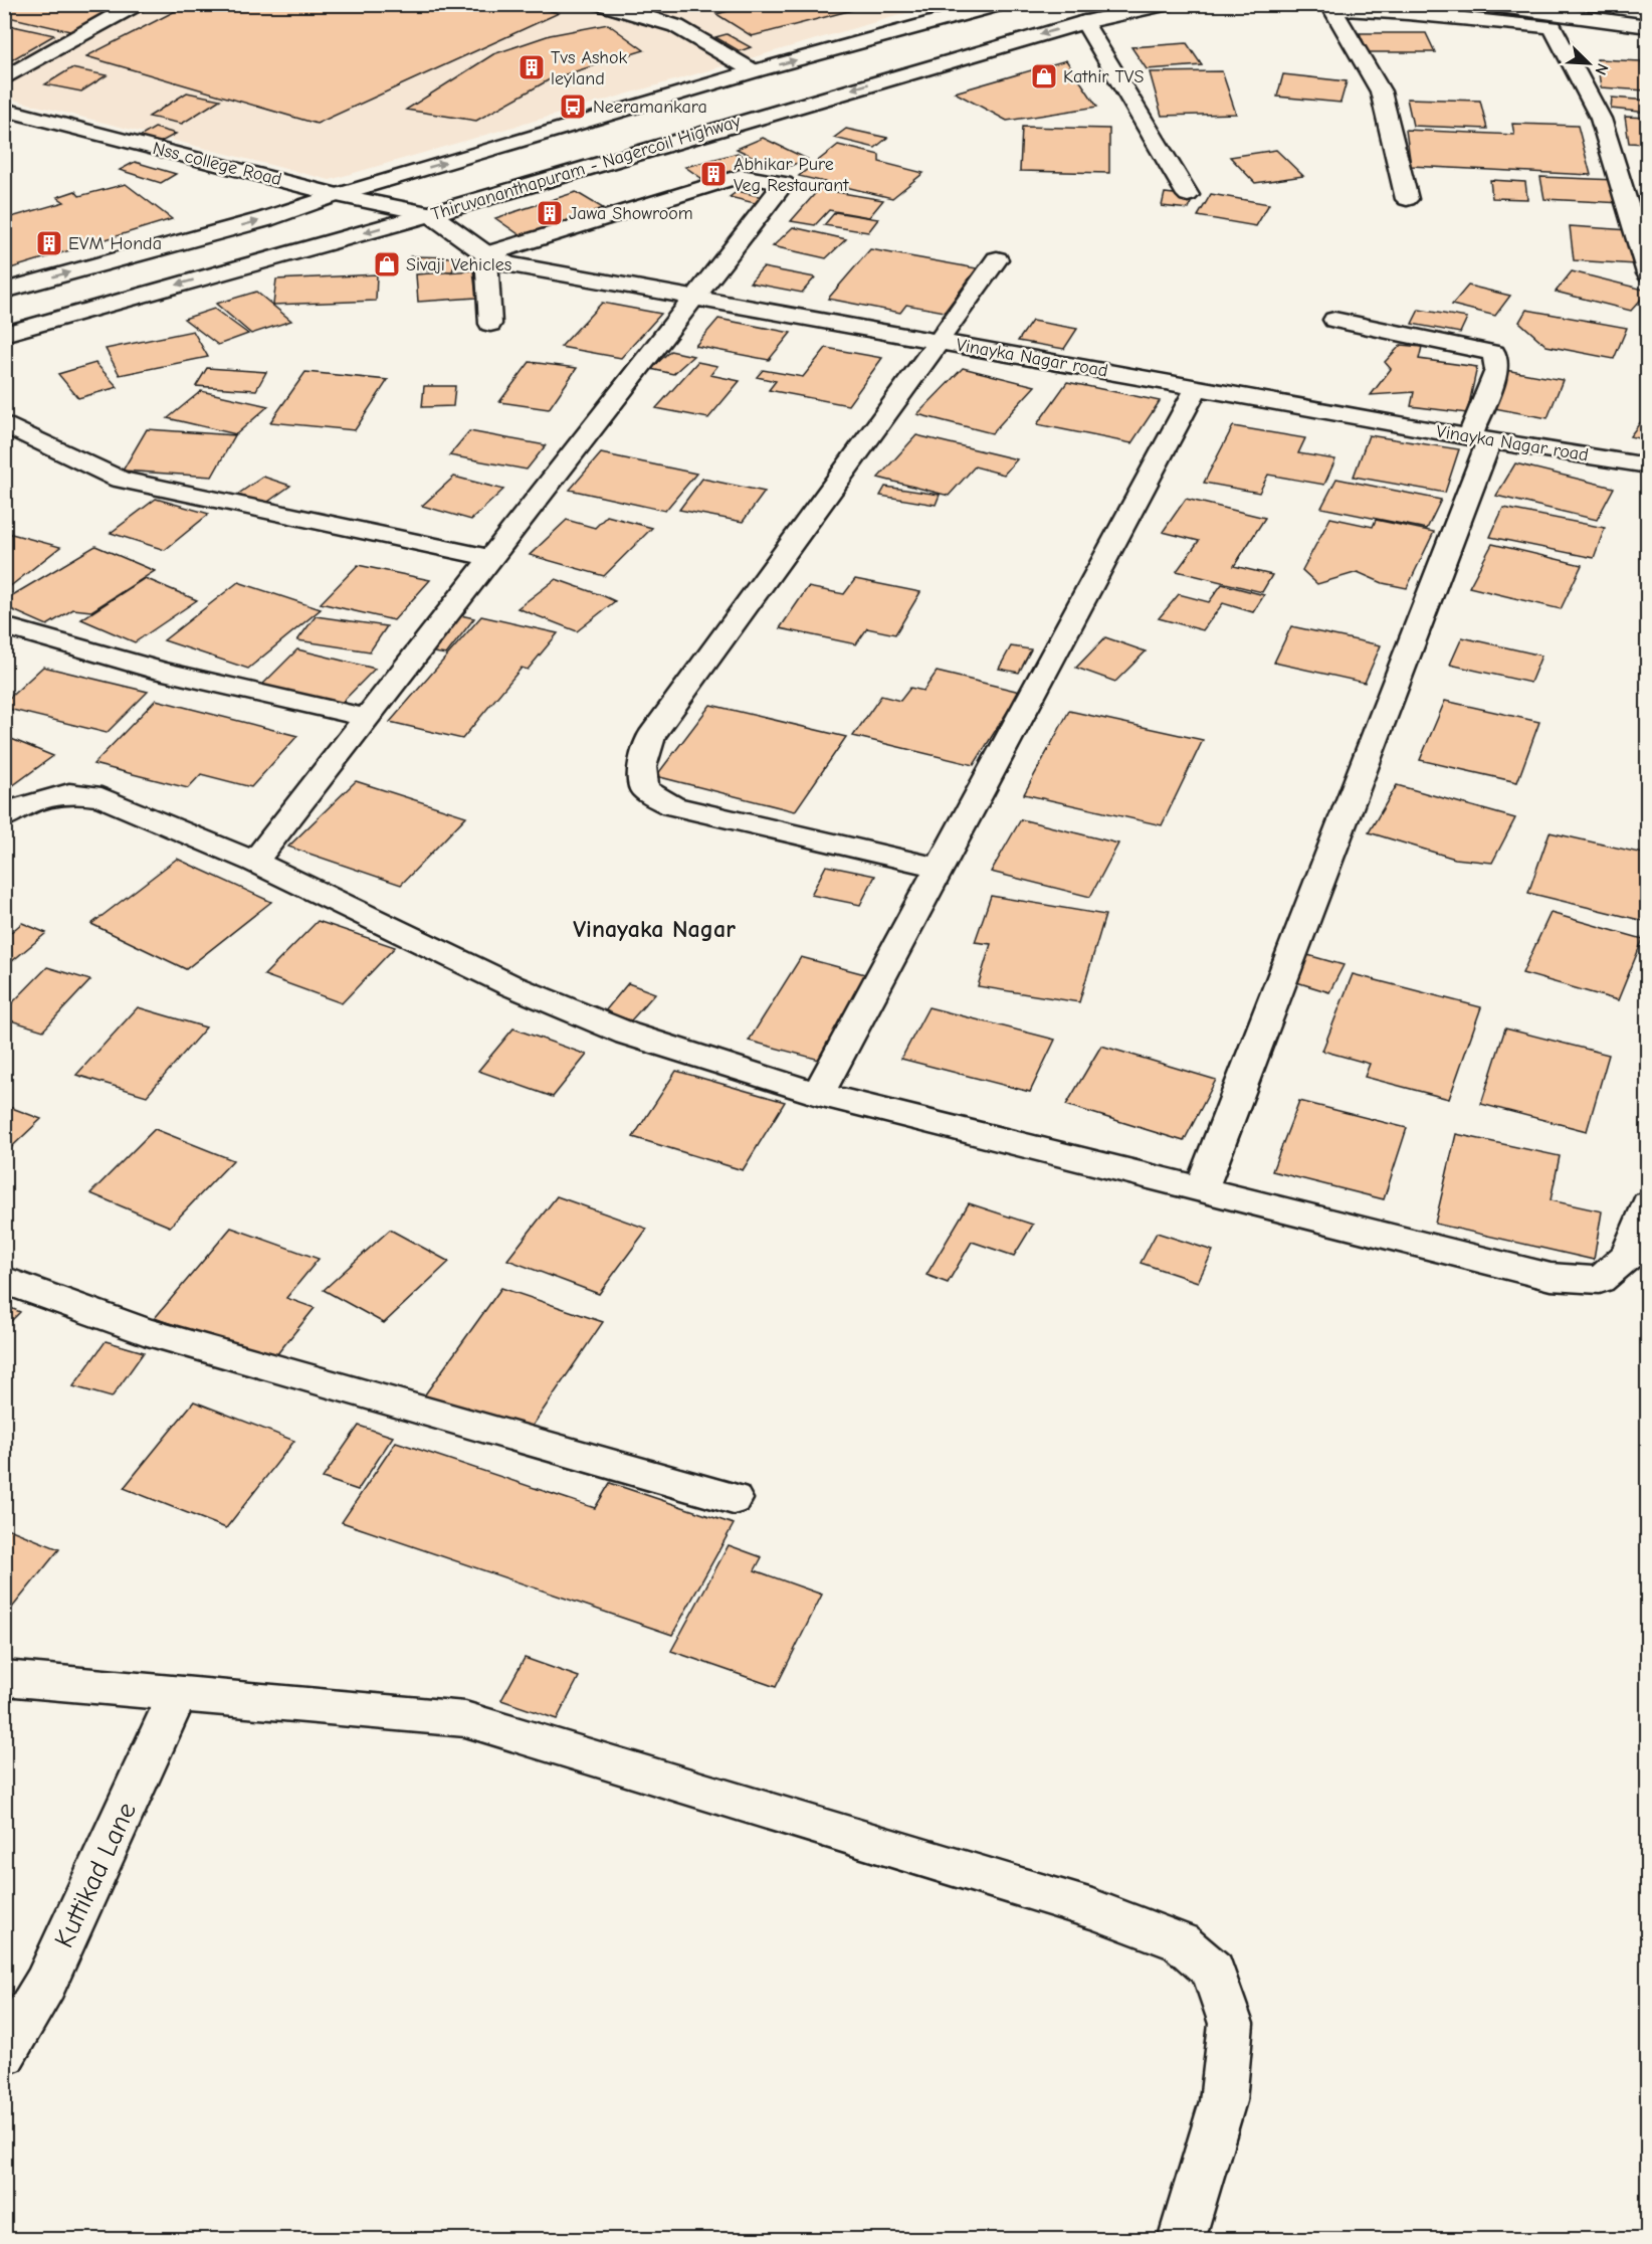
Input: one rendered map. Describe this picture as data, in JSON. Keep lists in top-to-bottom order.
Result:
{
  "streets": {
    "street": [
      "Nss college Road",
      "Thiruvananthapuram - Nagercoil Highway",
      "Vinayka Nagar road",
      "Kuttikad Lane"
    ]
  },
  "crossings": [
    ["Nss college Road", "Thiruvananthapuram - Nagercoil Highway"],
    ["Nss college Road", "Vinayka Nagar road"],
    ["Thiruvananthapuram - Nagercoil Highway", "Vinayka Nagar road"]
  ],
  "districts": ["Vinayaka Nagar"],
  "places": {
    "building": [
      "Tvs Ashok leyland",
      "Abhikar Pure Veg Restaurant",
      "Jawa Showroom",
      "EVM Honda"
    ],
    "shop": ["Kathir TVS", "Sivaji Vehicles"],
    "bus stop": ["Neeramankara"]
  },
  "north": "bottom right"
}
